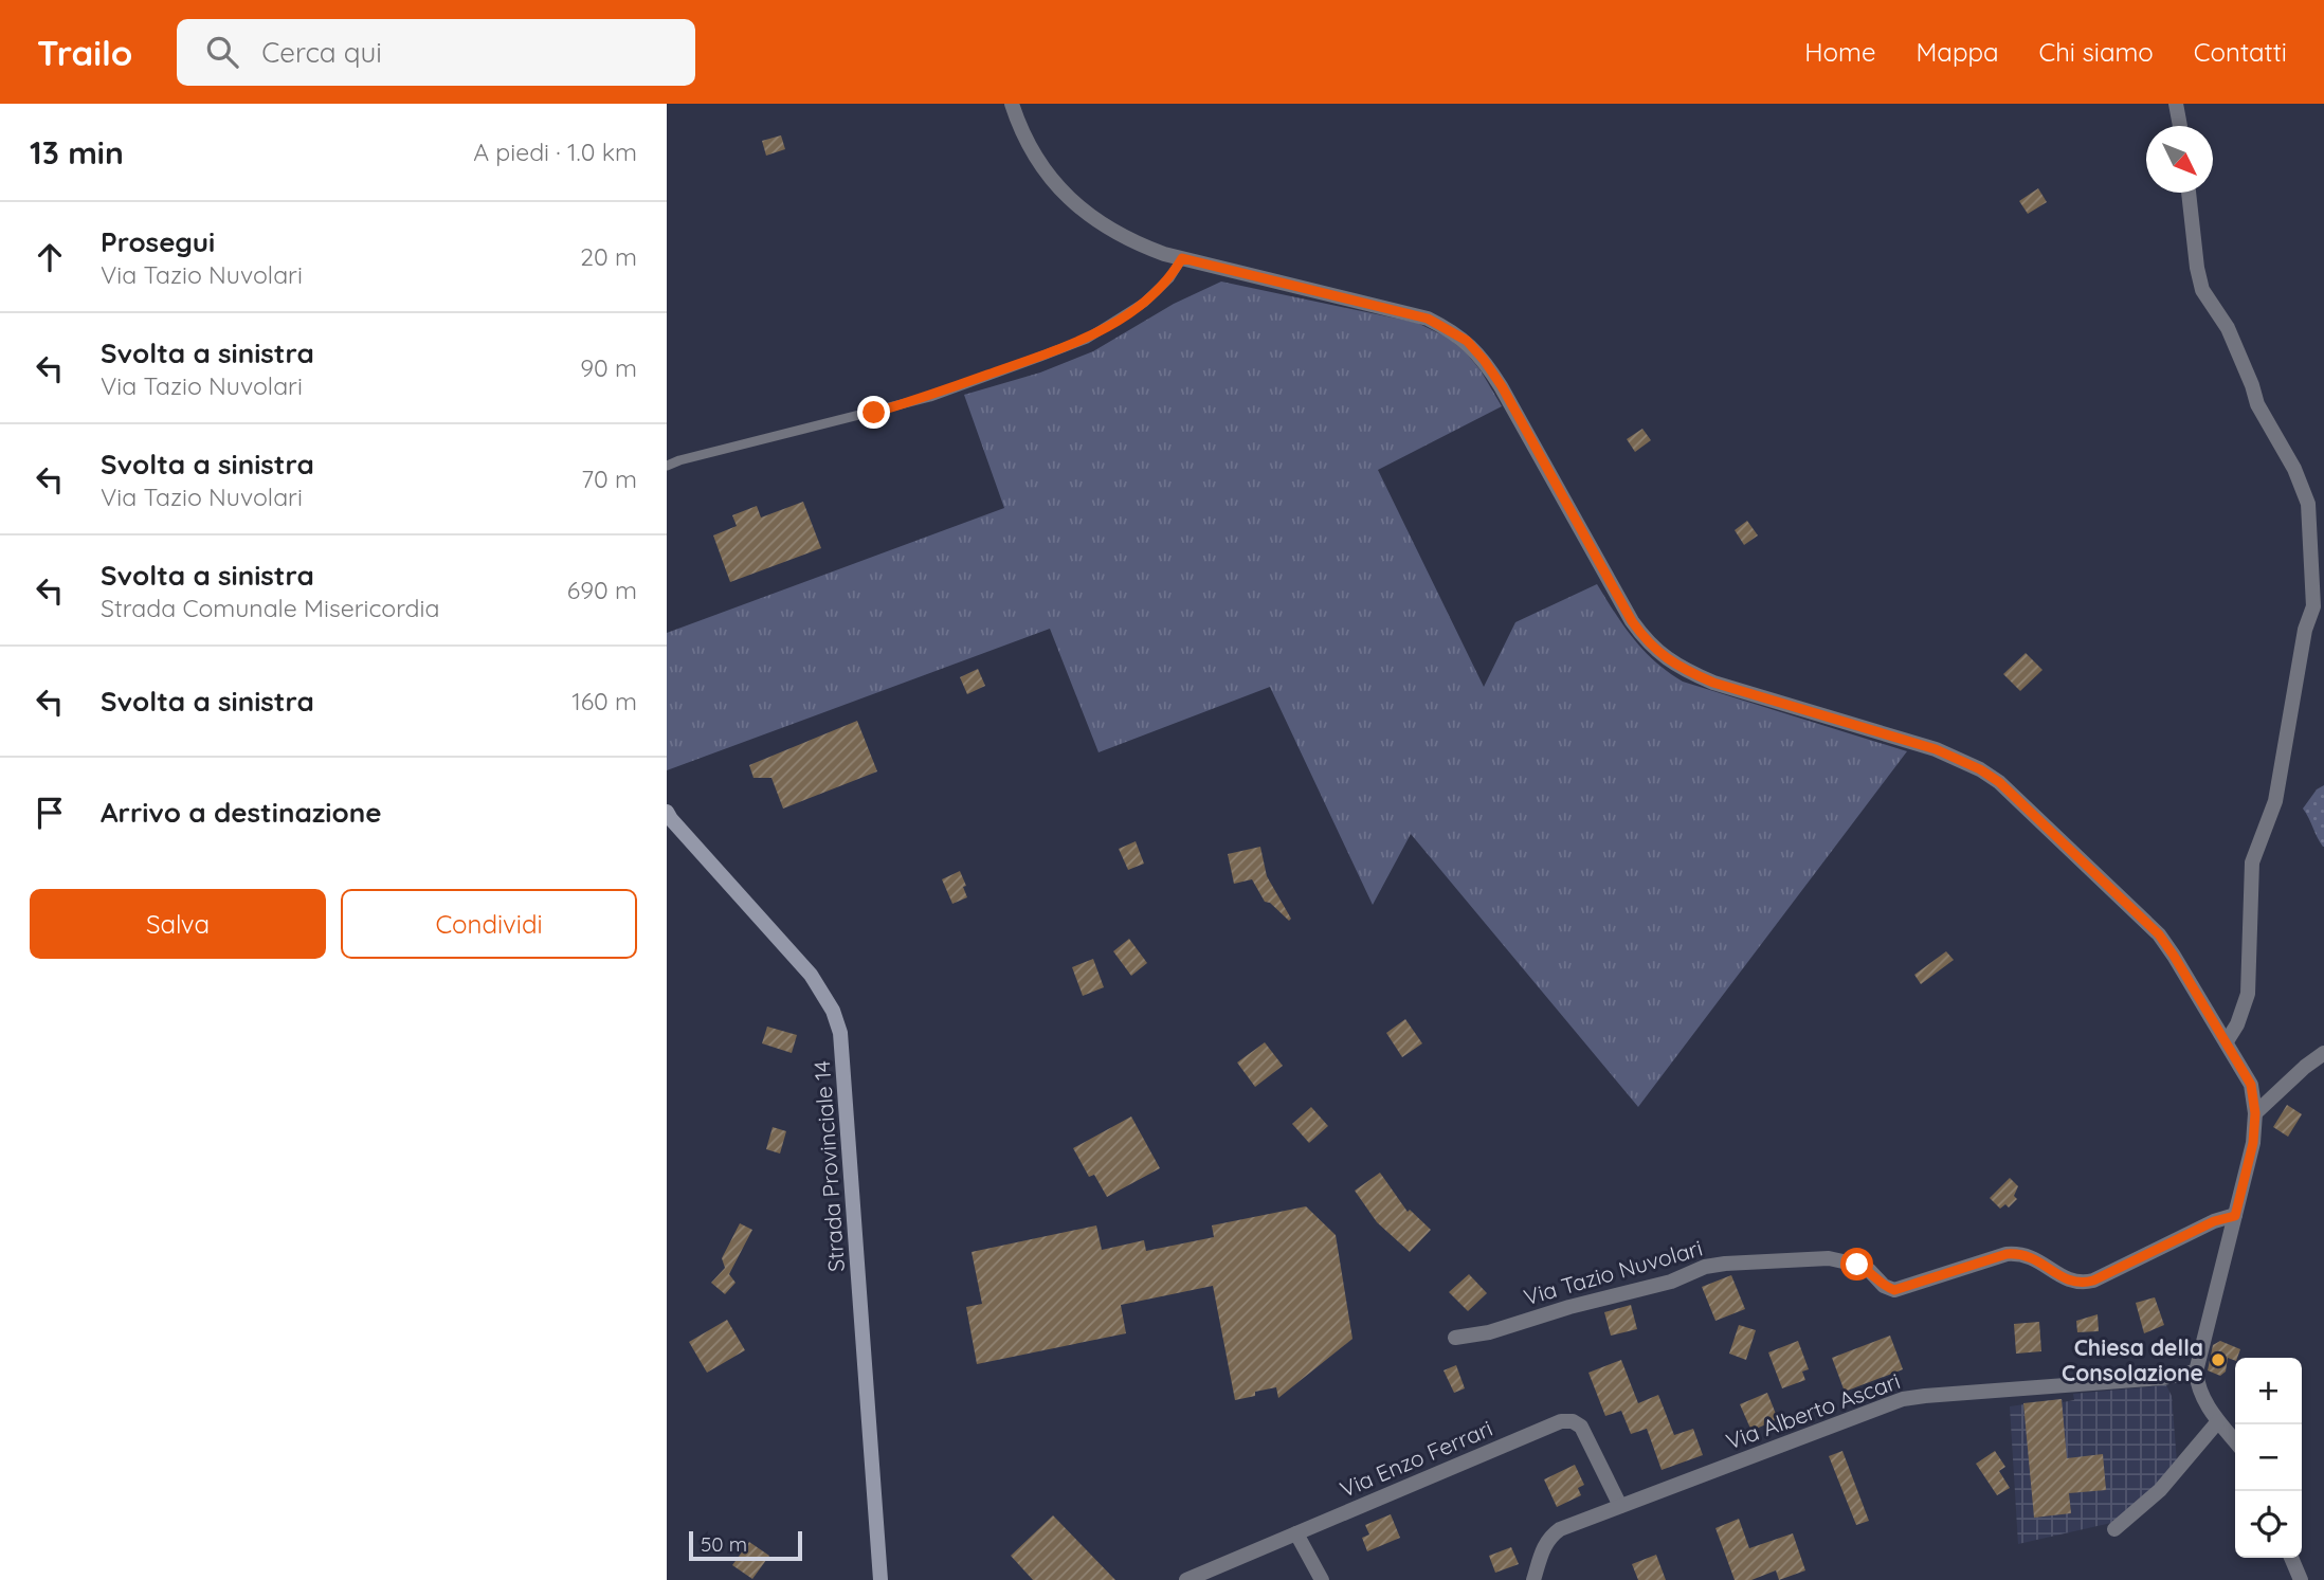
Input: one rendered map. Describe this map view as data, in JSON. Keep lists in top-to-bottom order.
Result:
{
  "streets": {
    "main road": ["Strada Provinciale 14"],
    "street": ["Via Tazio Nuvolari", "Via Alberto Ascari", "Via Enzo Ferrari"]
  },
  "crossings": [
    ["Via Alberto Ascari", "Via Enzo Ferrari"]
  ],
  "places": ["Chiesa della Consolazione"],
  "scale_bar": "50 m",
  "north": "bottom right",
  "page": {
    "header": "Trailo",
    "search": "Cerca qui",
    "nav": [
      "Home",
      "Mappa",
      "Chi siamo",
      "Contatti"
    ],
    "heading": ["13 min", "A piedi · 1.0 km"],
    "list": [
      ["Prosegui", "Via Tazio Nuvolari", "20 m"],
      ["Svolta a sinistra", "Via Tazio Nuvolari", "90 m"],
      ["Svolta a sinistra", "Via Tazio Nuvolari", "70 m"],
      ["Svolta a sinistra", "Strada Comunale Misericordia", "690 m"],
      ["Svolta a sinistra", "160 m"],
      "Arrivo a destinazione"
    ],
    "buttons": ["Salva", "Condividi"],
    "map_buttons": ["+", "−"],
    "scale": "50 m"
  }
}
